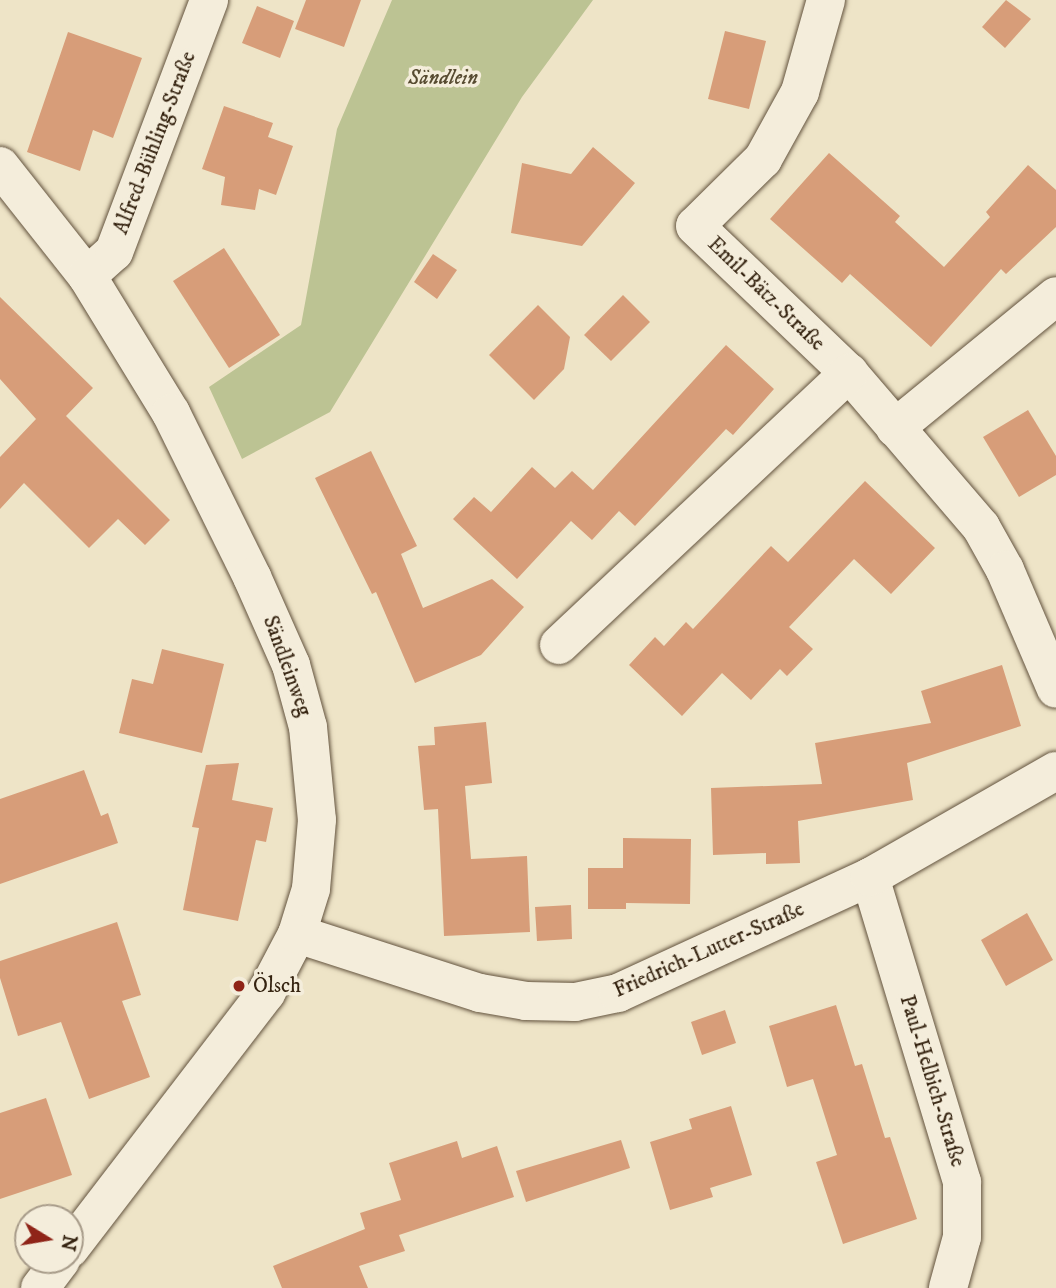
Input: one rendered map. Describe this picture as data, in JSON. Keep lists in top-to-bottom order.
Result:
{
  "streets": {
    "street": [
      "Alfred-Bühling-Straße",
      "Emil-Bätz-Straße",
      "Sändleinweg",
      "Friedrich-Lutter-Straße",
      "Paul-Helbich-Straße"
    ]
  },
  "crossings": [
    ["Alfred-Bühling-Straße", "Sändleinweg"],
    ["Sändleinweg", "Friedrich-Lutter-Straße"],
    ["Friedrich-Lutter-Straße", "Paul-Helbich-Straße"]
  ],
  "parks": ["Sändlein"],
  "places": ["Ölsch"],
  "north": "right"
}
